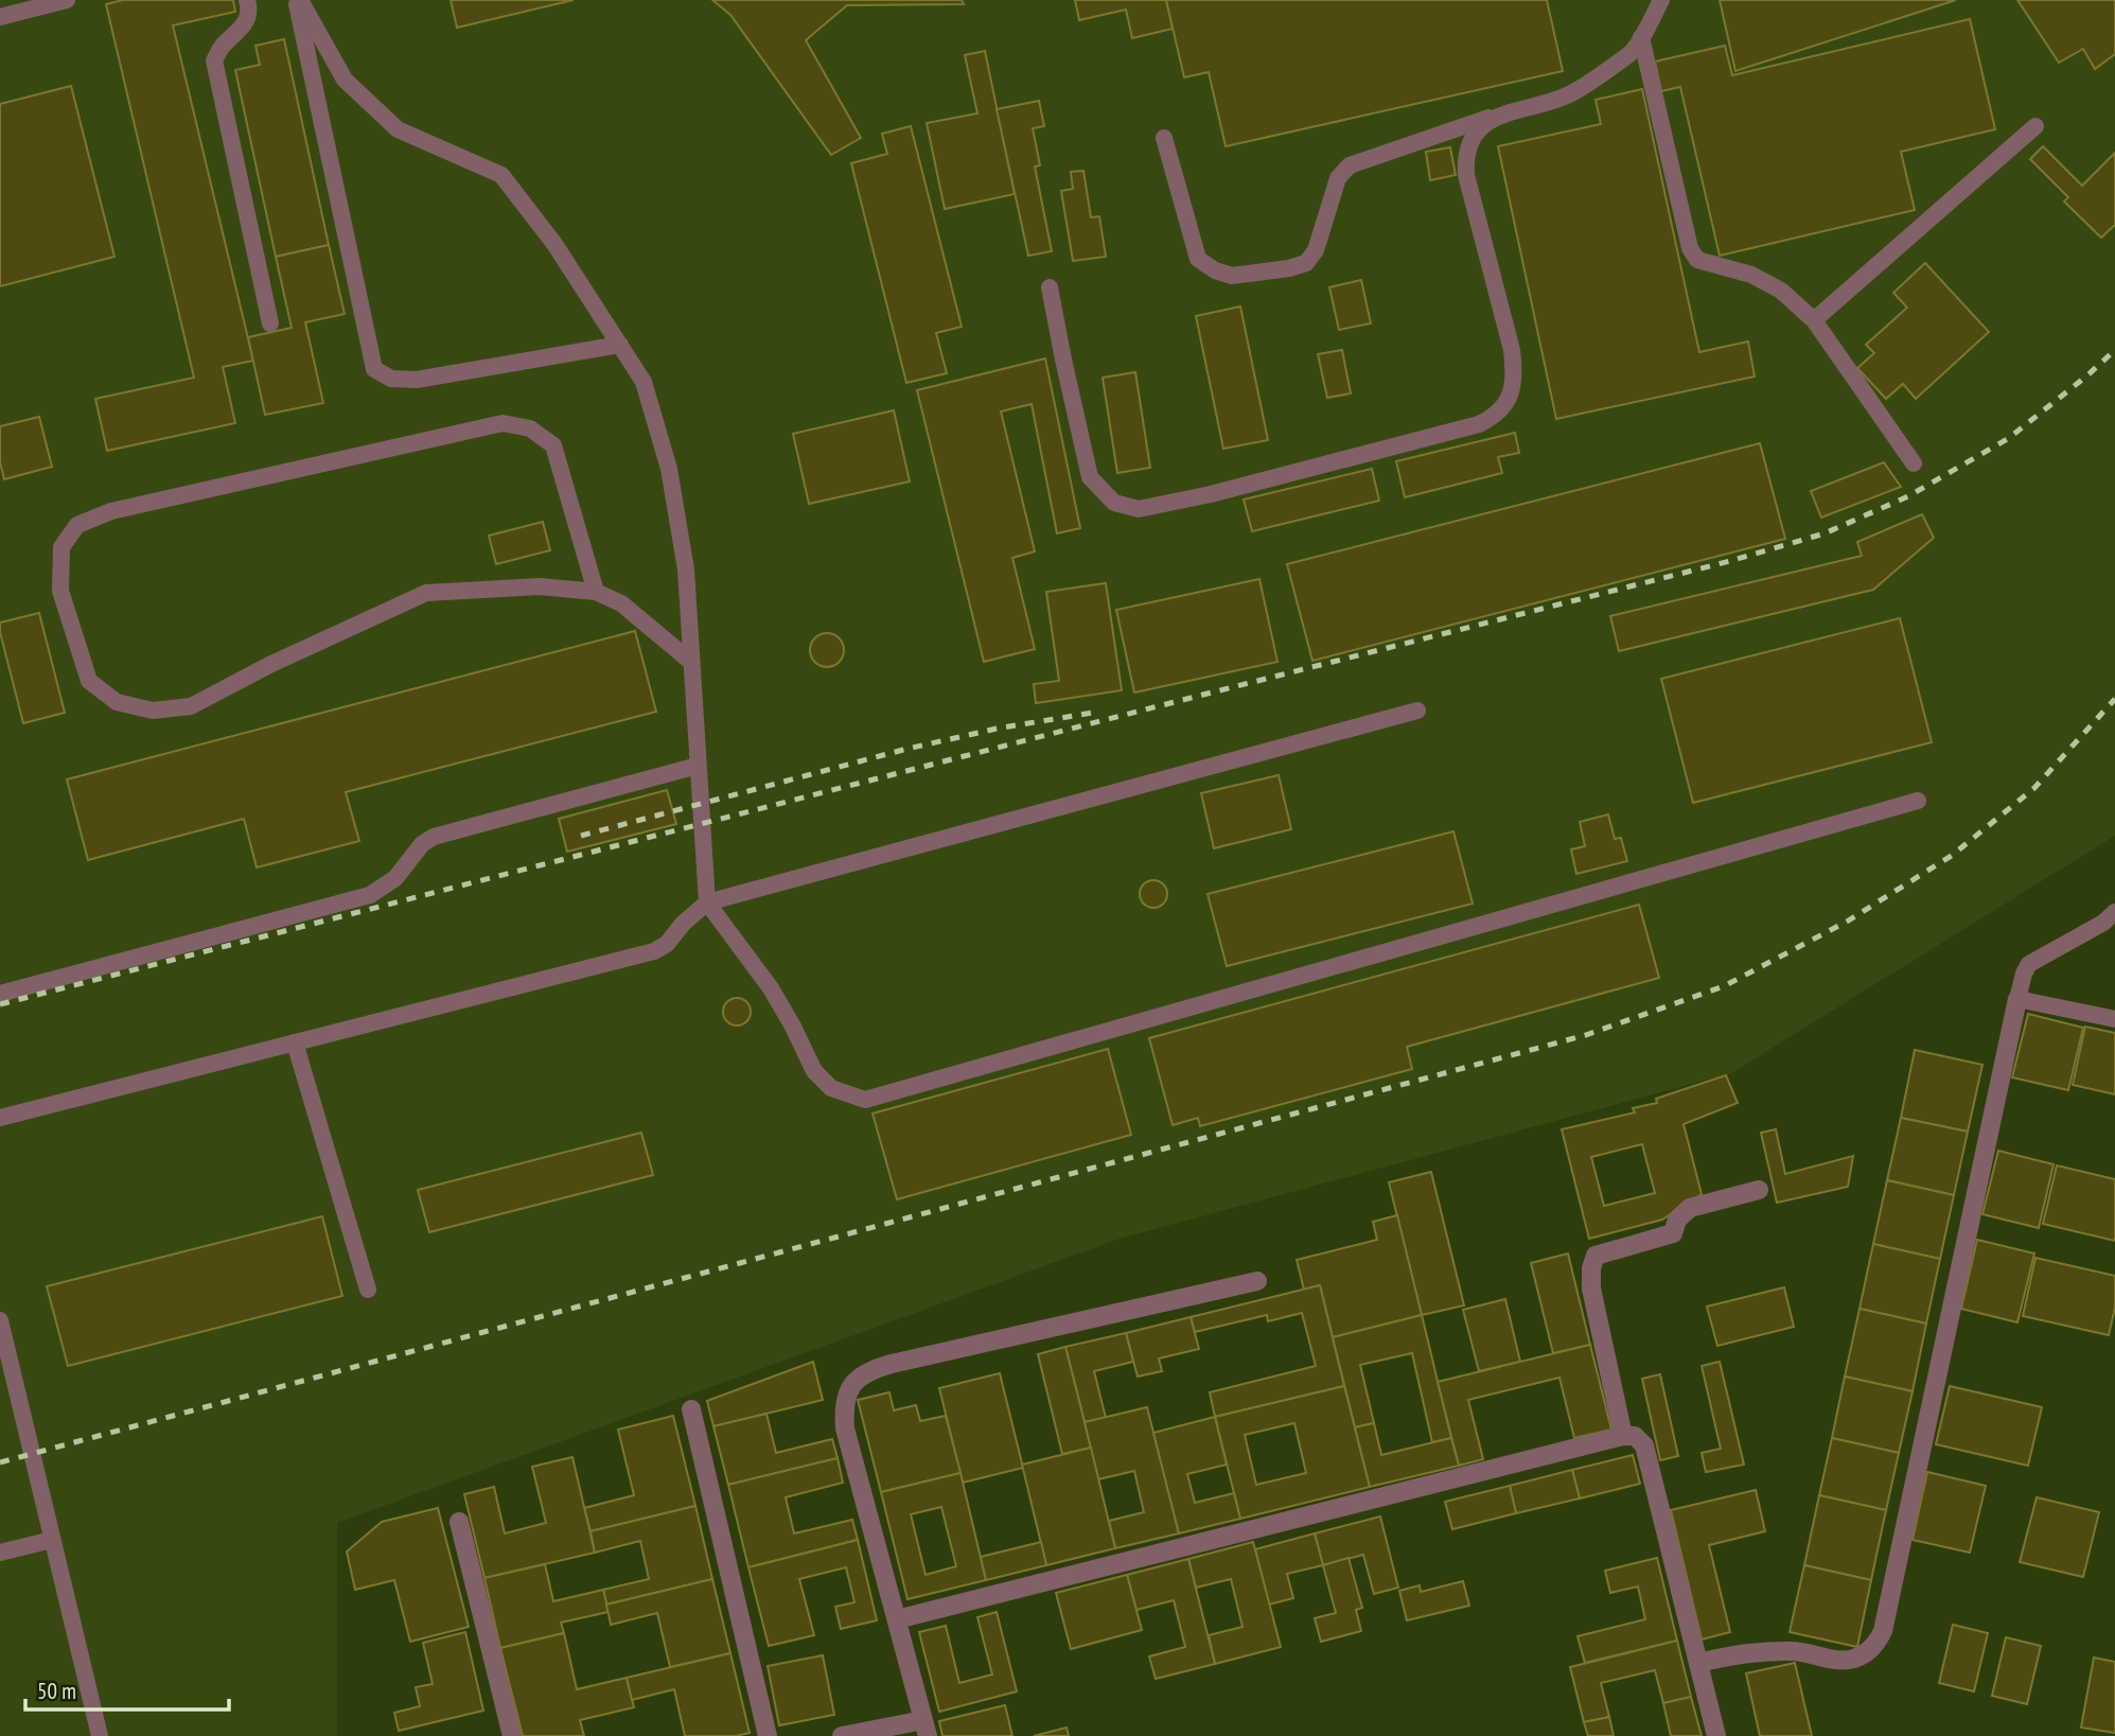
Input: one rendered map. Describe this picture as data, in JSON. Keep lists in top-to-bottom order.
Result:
{
  "scale_bar": "50 m"
}
